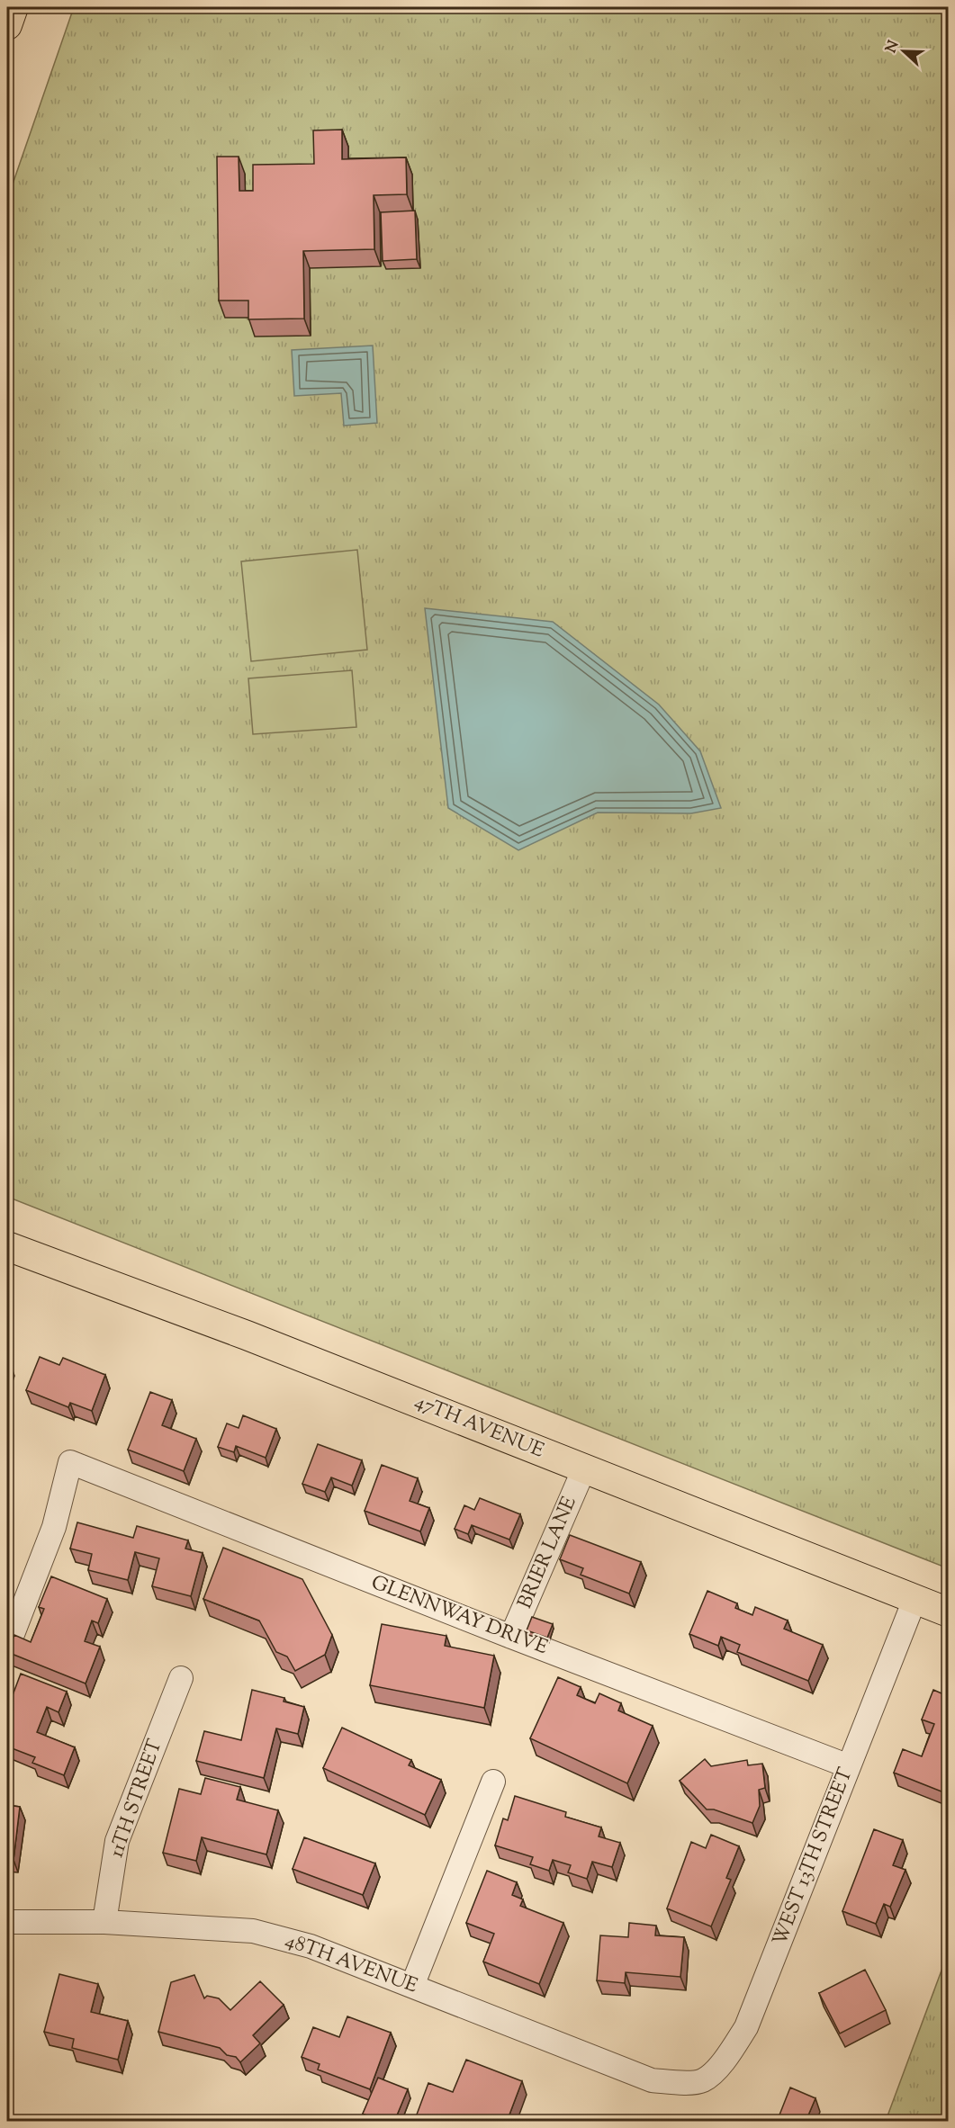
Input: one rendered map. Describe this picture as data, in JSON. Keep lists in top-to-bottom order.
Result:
{
  "streets": {
    "main road": ["47TH AVENUE"],
    "street": [
      "BRIER LANE",
      "GLENNWAY DRIVE",
      "11TH STREET",
      "WEST 13TH STREET",
      "48TH AVENUE"
    ]
  },
  "crossings": [
    ["47TH AVENUE", "BRIER LANE"],
    ["47TH AVENUE", "WEST 13TH STREET"],
    ["BRIER LANE", "GLENNWAY DRIVE"],
    ["GLENNWAY DRIVE", "WEST 13TH STREET"],
    ["11TH STREET", "48TH AVENUE"],
    ["WEST 13TH STREET", "48TH AVENUE"]
  ],
  "north": "left"
}
